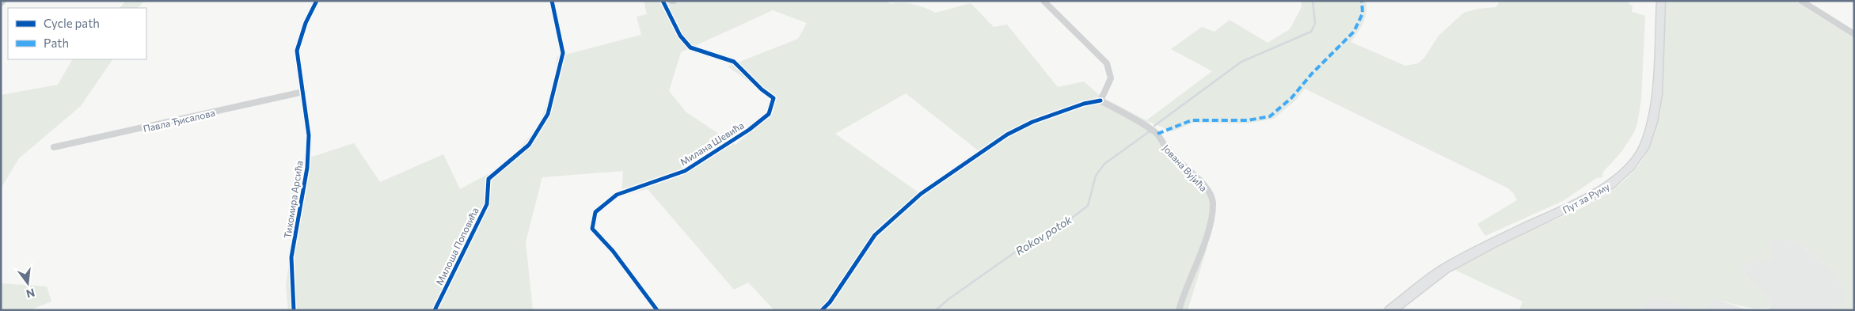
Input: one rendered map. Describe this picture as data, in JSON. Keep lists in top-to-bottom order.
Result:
{
  "streets": {
    "main road": ["Пут за Руму"],
    "street": [
      "Павла Ђисалова",
      "Милана Шевића",
      "Јована Вујића",
      "Тихомира Арсића",
      "Милоша Поповића"
    ]
  },
  "crossings": [
    ["Павла Ђисалова", "Тихомира Арсића"]
  ],
  "water": ["Rokov potok"],
  "legend": ["Cycle path", "Path"],
  "north": "bottom"
}
